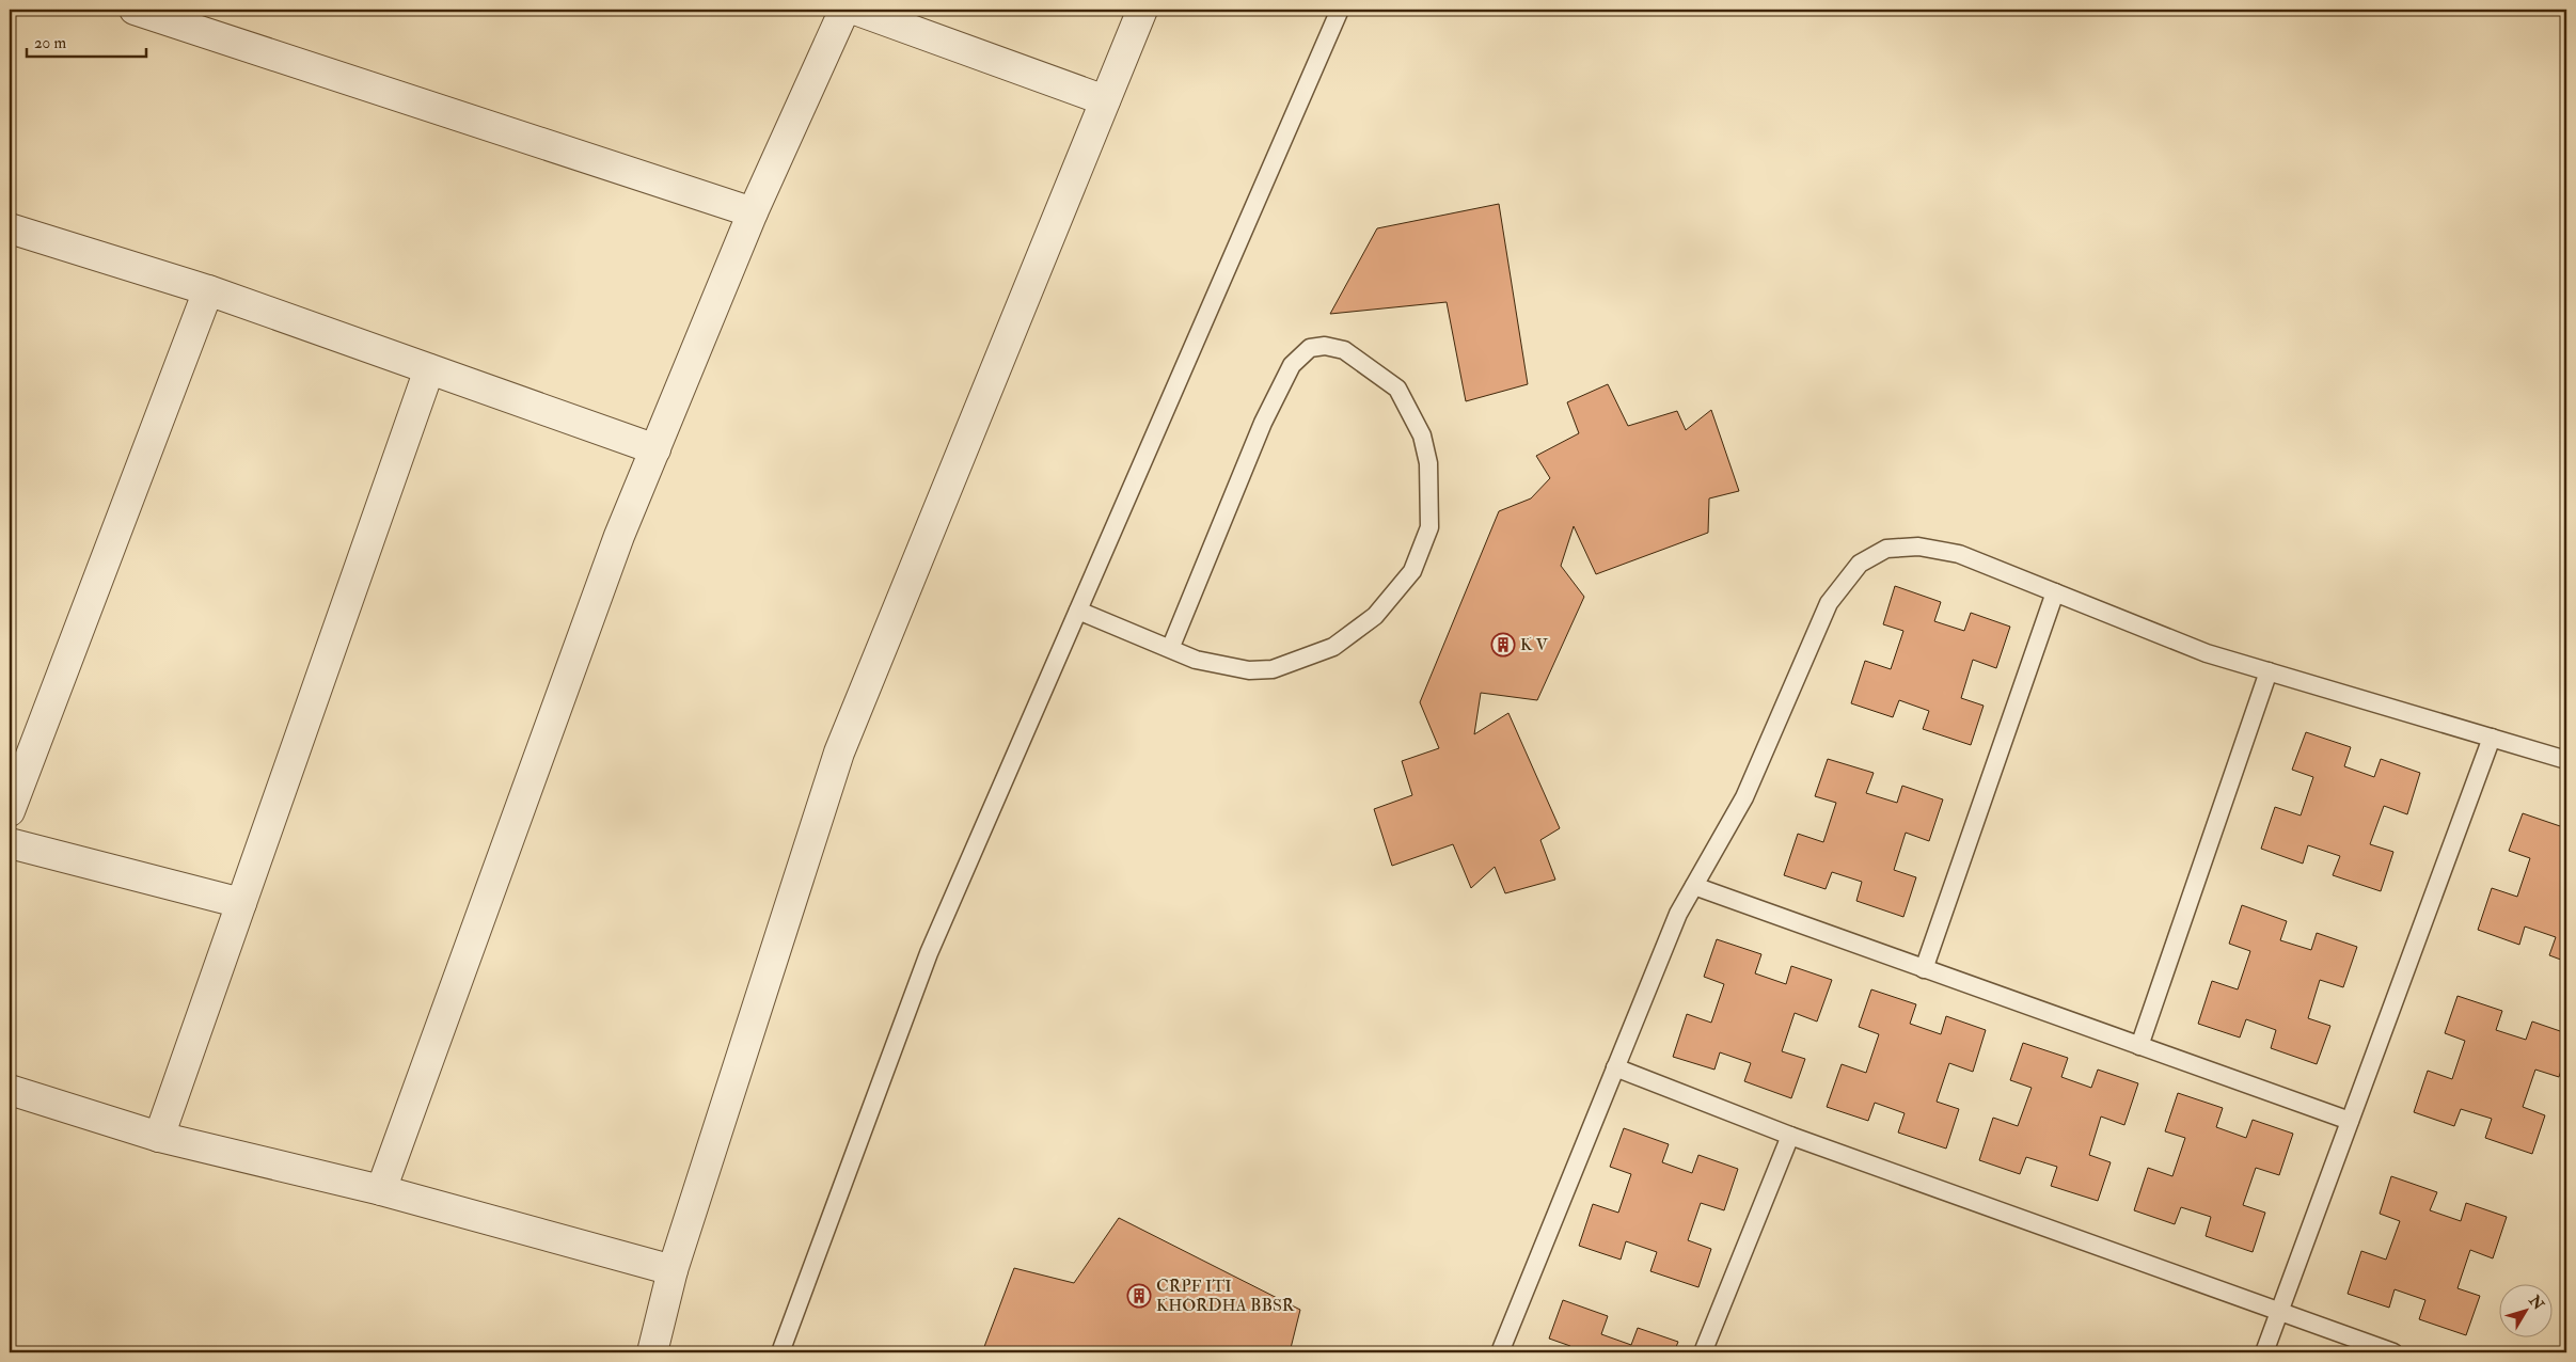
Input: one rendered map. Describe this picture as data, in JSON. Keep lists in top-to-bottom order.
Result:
{
  "places": {
    "building": ["K V", "CRPF ITI KHORDHA BBSR"]
  },
  "scale_bar": "20 m",
  "north": "top right"
}
